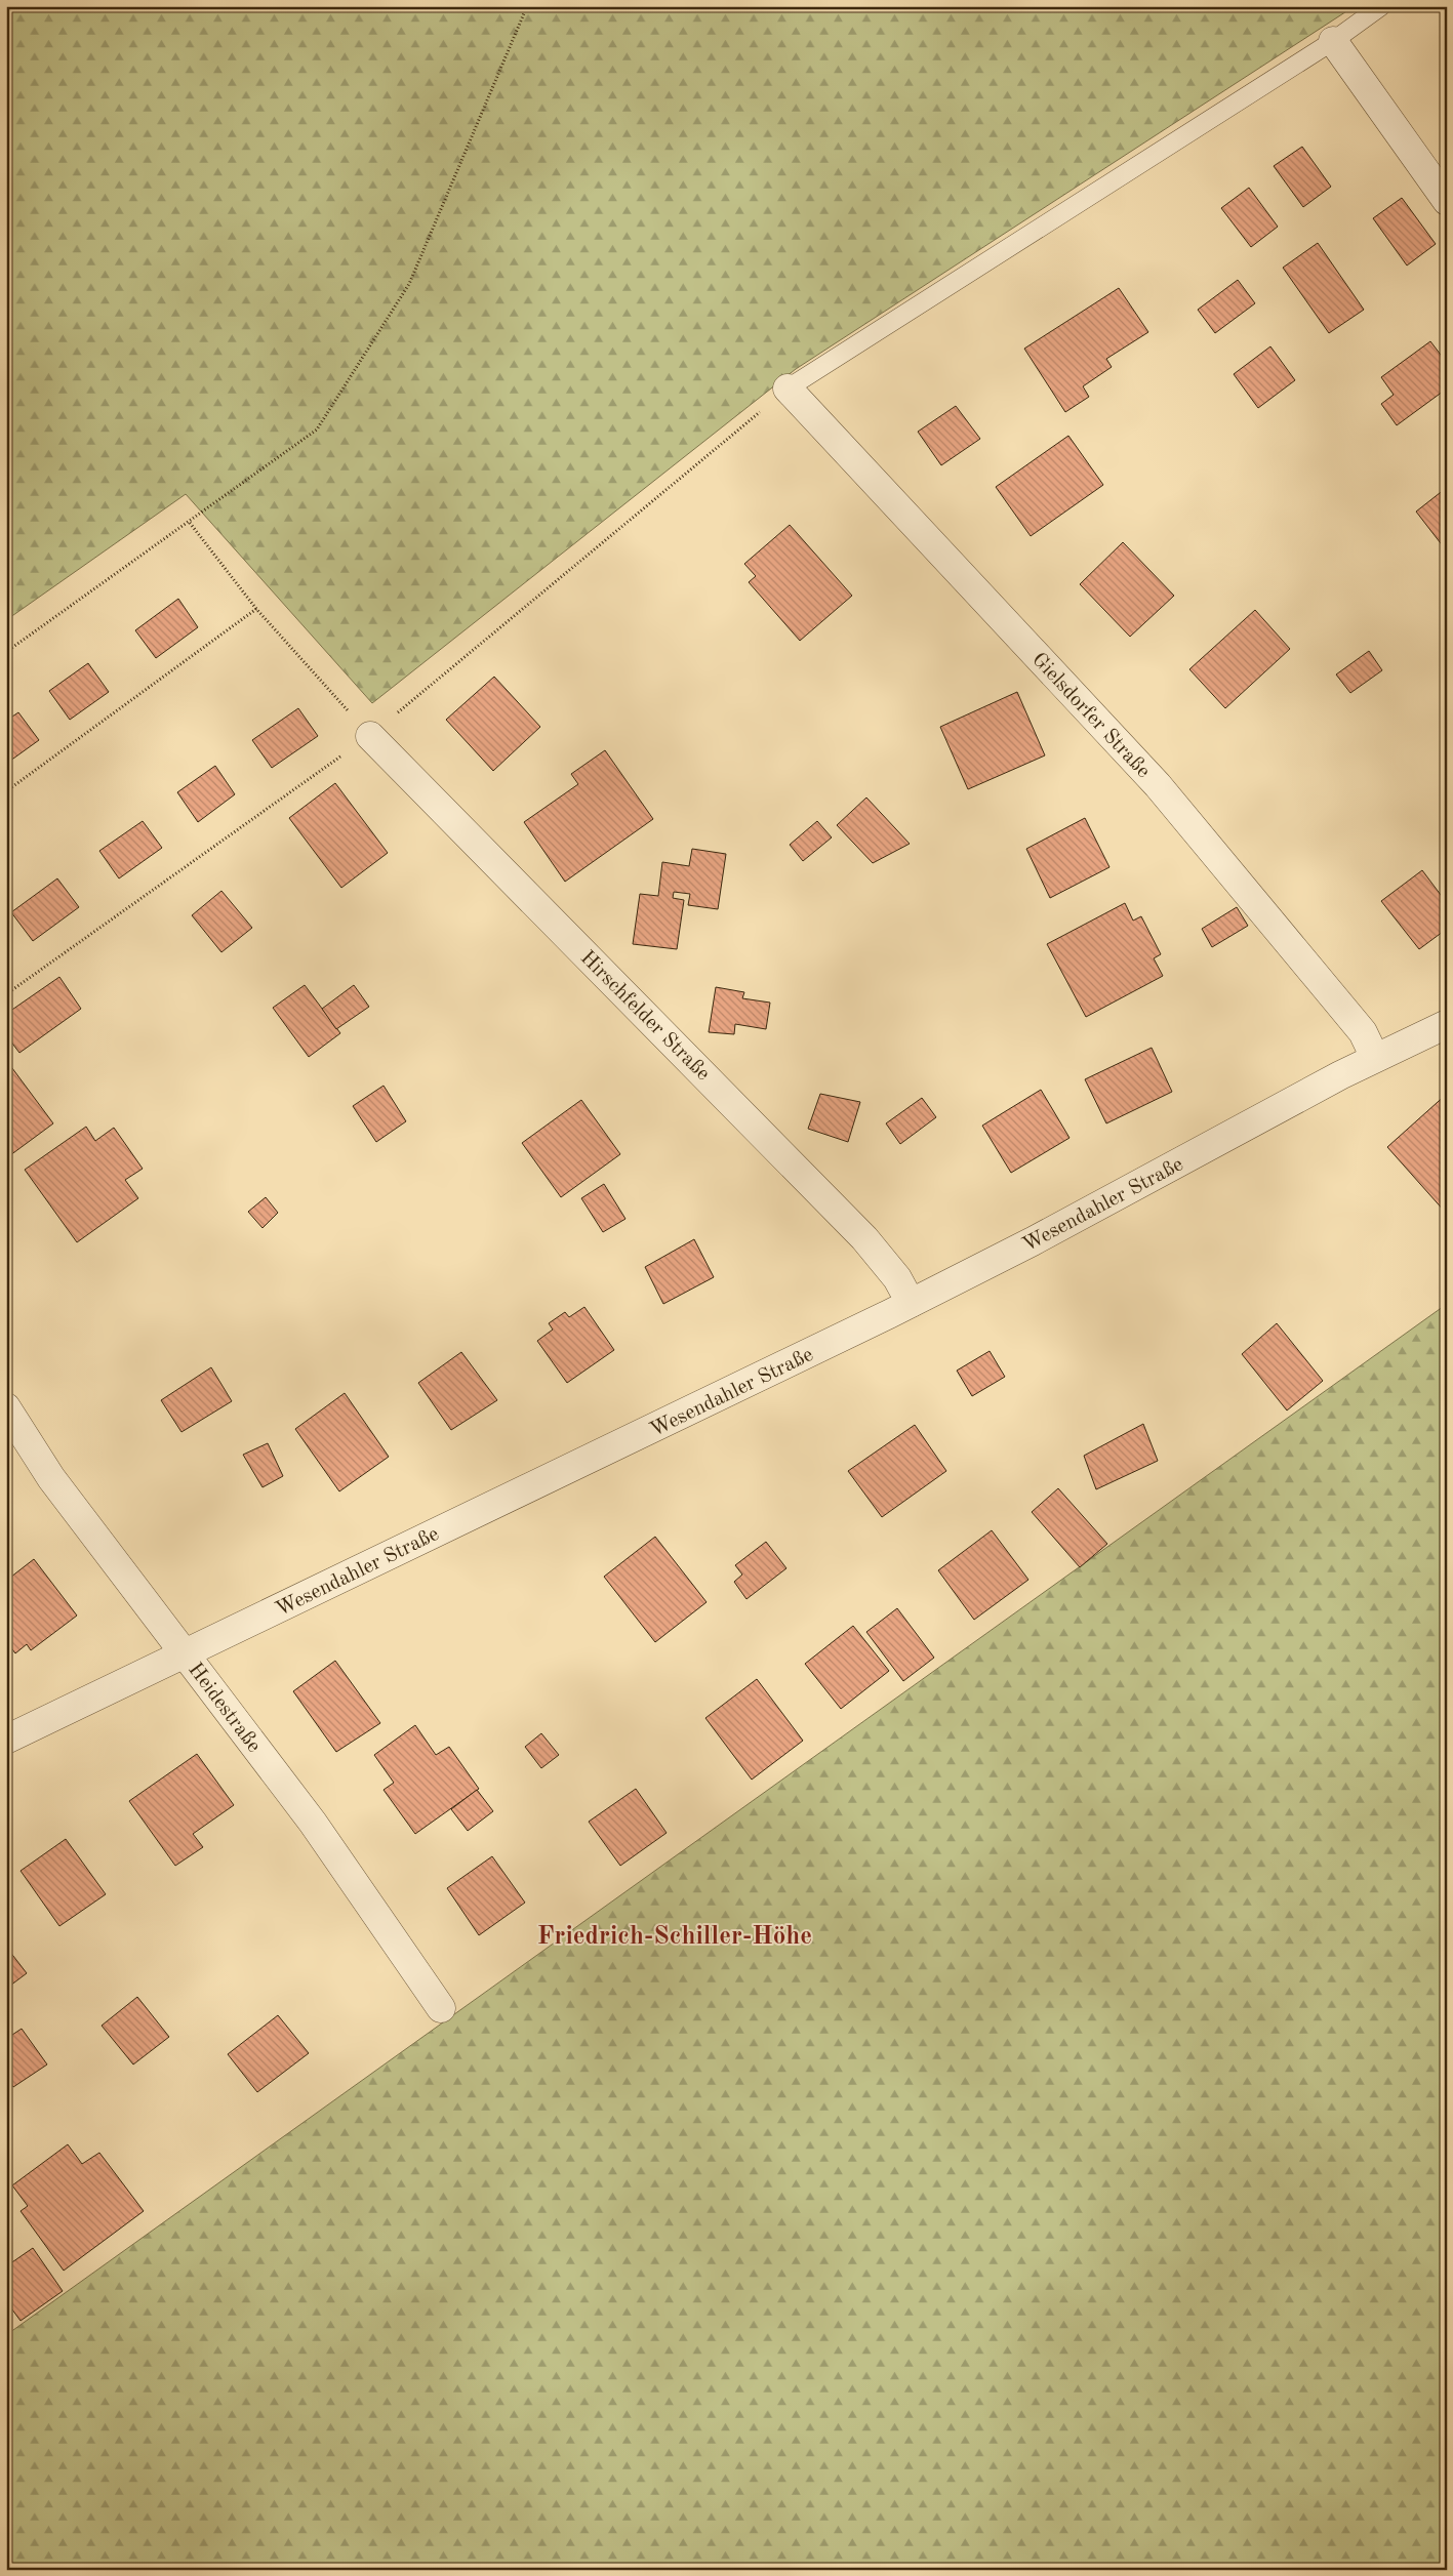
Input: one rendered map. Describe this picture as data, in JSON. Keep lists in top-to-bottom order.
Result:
{
  "streets": {
    "street": [
      "Gielsdorfer Straße",
      "Hirschfelder Straße",
      "Wesendahler Straße",
      "Heidestraße"
    ]
  },
  "crossings": [
    ["Gielsdorfer Straße", "Wesendahler Straße"],
    ["Hirschfelder Straße", "Wesendahler Straße"],
    ["Wesendahler Straße", "Heidestraße"]
  ],
  "districts": ["Friedrich-Schiller-Höhe"]
}
